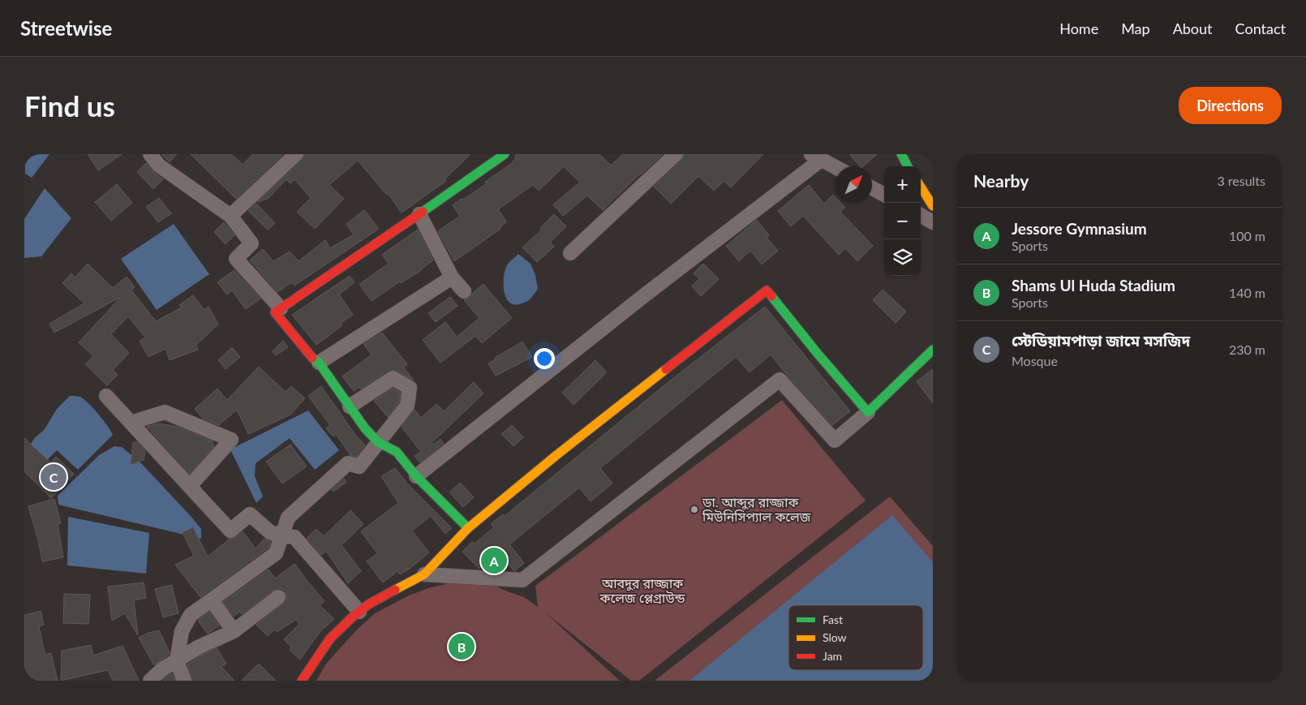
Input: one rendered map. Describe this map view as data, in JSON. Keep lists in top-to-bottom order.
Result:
{
  "parks": ["আবদুর রাজ্জাক কলেজ প্লেগ্রাউন্ড"],
  "places": ["ডা. আব্দুর রাজ্জাক মিউনিসিপ্যাল কলেজ"],
  "legend": ["Fast", "Slow", "Jam"],
  "north": "top right",
  "page": {
    "header": "Streetwise",
    "nav": [
      "Home",
      "Map",
      "About",
      "Contact"
    ],
    "buttons": "Directions",
    "title": "Find us",
    "heading": ["Nearby", "3 results"],
    "map_buttons": ["+", "−"],
    "list": [
      {
        "mark": "A",
        "name": "Jessore Gymnasium",
        "note": "Sports",
        "value": "100 m"
      },
      {
        "mark": "B",
        "name": "Shams Ul Huda Stadium",
        "note": "Sports",
        "value": "140 m"
      },
      {
        "mark": "C",
        "name": "স্টেডিয়ামপাড়া জামে মসজিদ",
        "note": "Mosque",
        "value": "230 m"
      }
    ],
    "pins": ["C", "A", "B"]
  }
}
